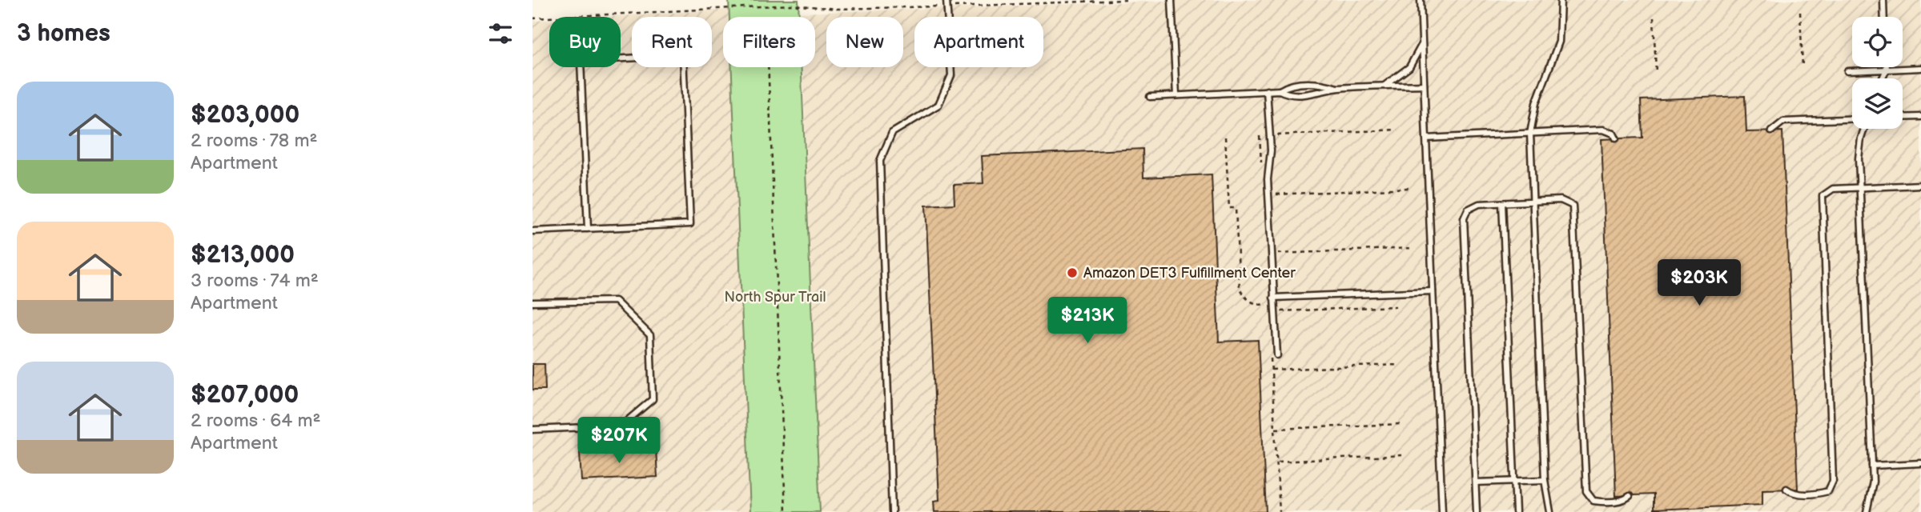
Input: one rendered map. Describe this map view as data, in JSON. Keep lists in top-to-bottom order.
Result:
{
  "parks": ["North Spur Trail"],
  "places": ["Amazon DET3 Fulfillment Center"],
  "page": {
    "heading": "3 homes",
    "chip": [
      "Buy",
      "Rent",
      "Filters",
      "New",
      "Apartment"
    ],
    "list": [
      {
        "name": "$203,000",
        "note": "2 rooms · 78 m² · Apartment"
      },
      {
        "name": "$213,000",
        "note": "3 rooms · 74 m² · Apartment"
      },
      {
        "name": "$207,000",
        "note": "2 rooms · 64 m² · Apartment"
      }
    ],
    "price": ["$203K", "$213K", "$207K"]
  }
}
